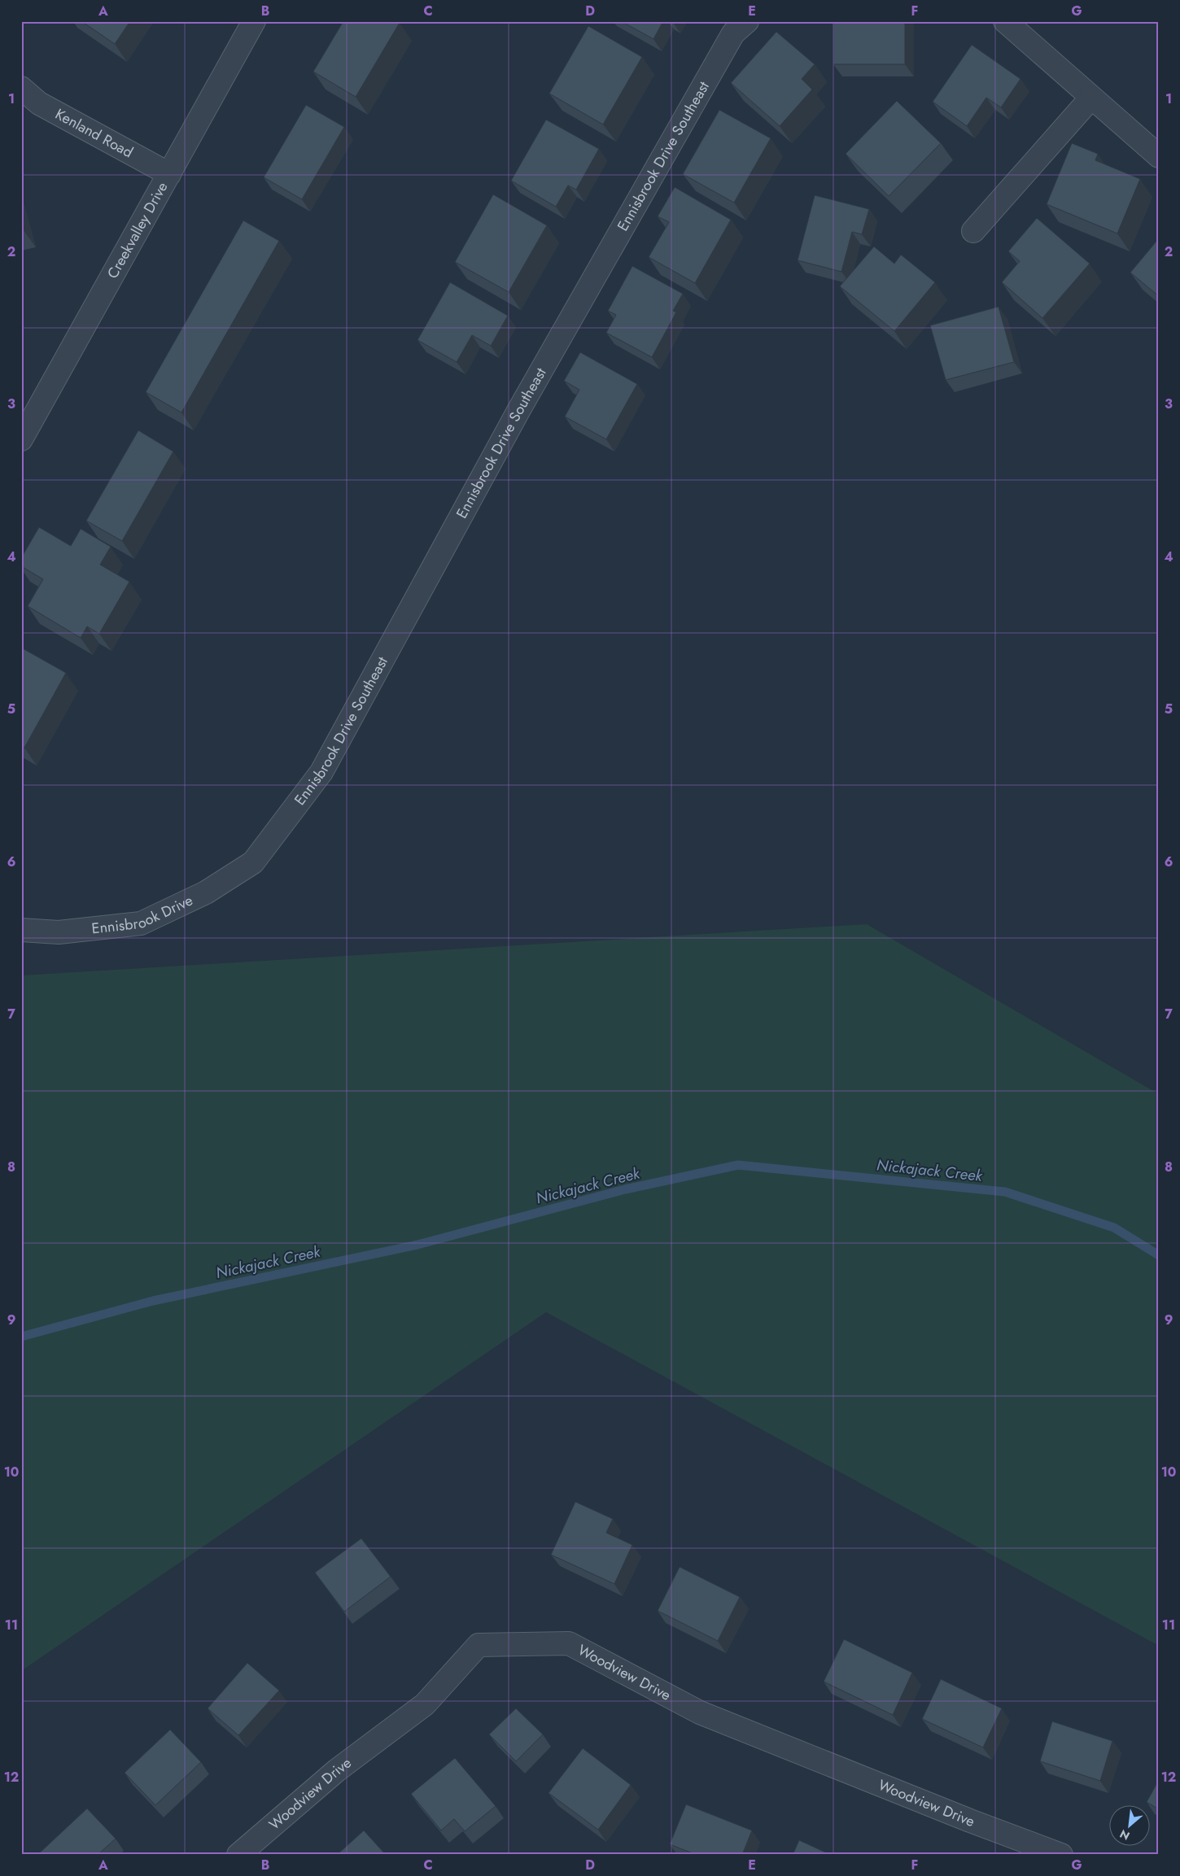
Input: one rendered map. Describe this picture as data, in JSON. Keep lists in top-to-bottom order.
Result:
{
  "streets": {
    "street": [
      "Kenland Road",
      "Ennisbrook Drive Southeast",
      "Creekvalley Drive",
      "Ennisbrook Drive",
      "Woodview Drive"
    ]
  },
  "crossings": [
    ["Kenland Road", "Creekvalley Drive"],
    ["Ennisbrook Drive Southeast", "Ennisbrook Drive"]
  ],
  "water": ["Nickajack Creek"],
  "north": "bottom left",
  "grid": {
    "columns": [
      "A",
      "B",
      "C",
      "D",
      "E",
      "F",
      "G"
    ],
    "rows": [
      "1",
      "2",
      "3",
      "4",
      "5",
      "6",
      "7",
      "8",
      "9",
      "10",
      "11",
      "12"
    ]
  }
}
